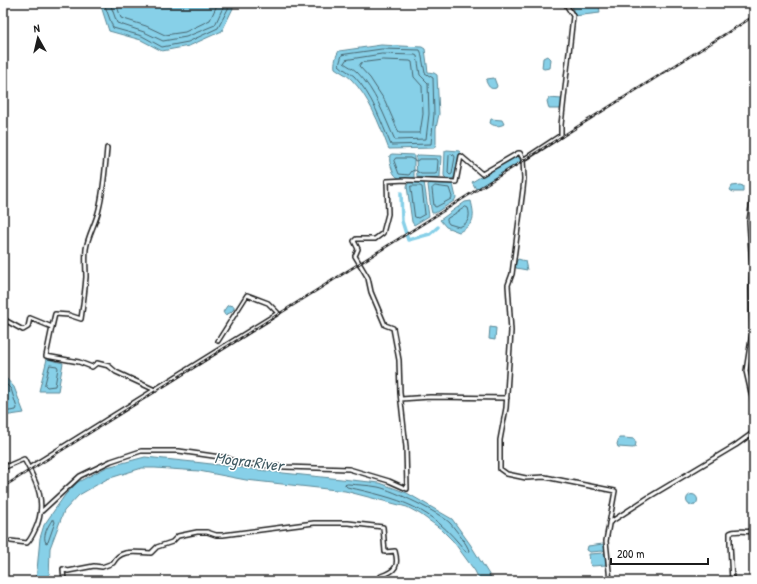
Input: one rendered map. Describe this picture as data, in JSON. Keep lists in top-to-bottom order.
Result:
{
  "water": ["Mogra River"],
  "scale_bar": "200 m",
  "north": "top"
}
